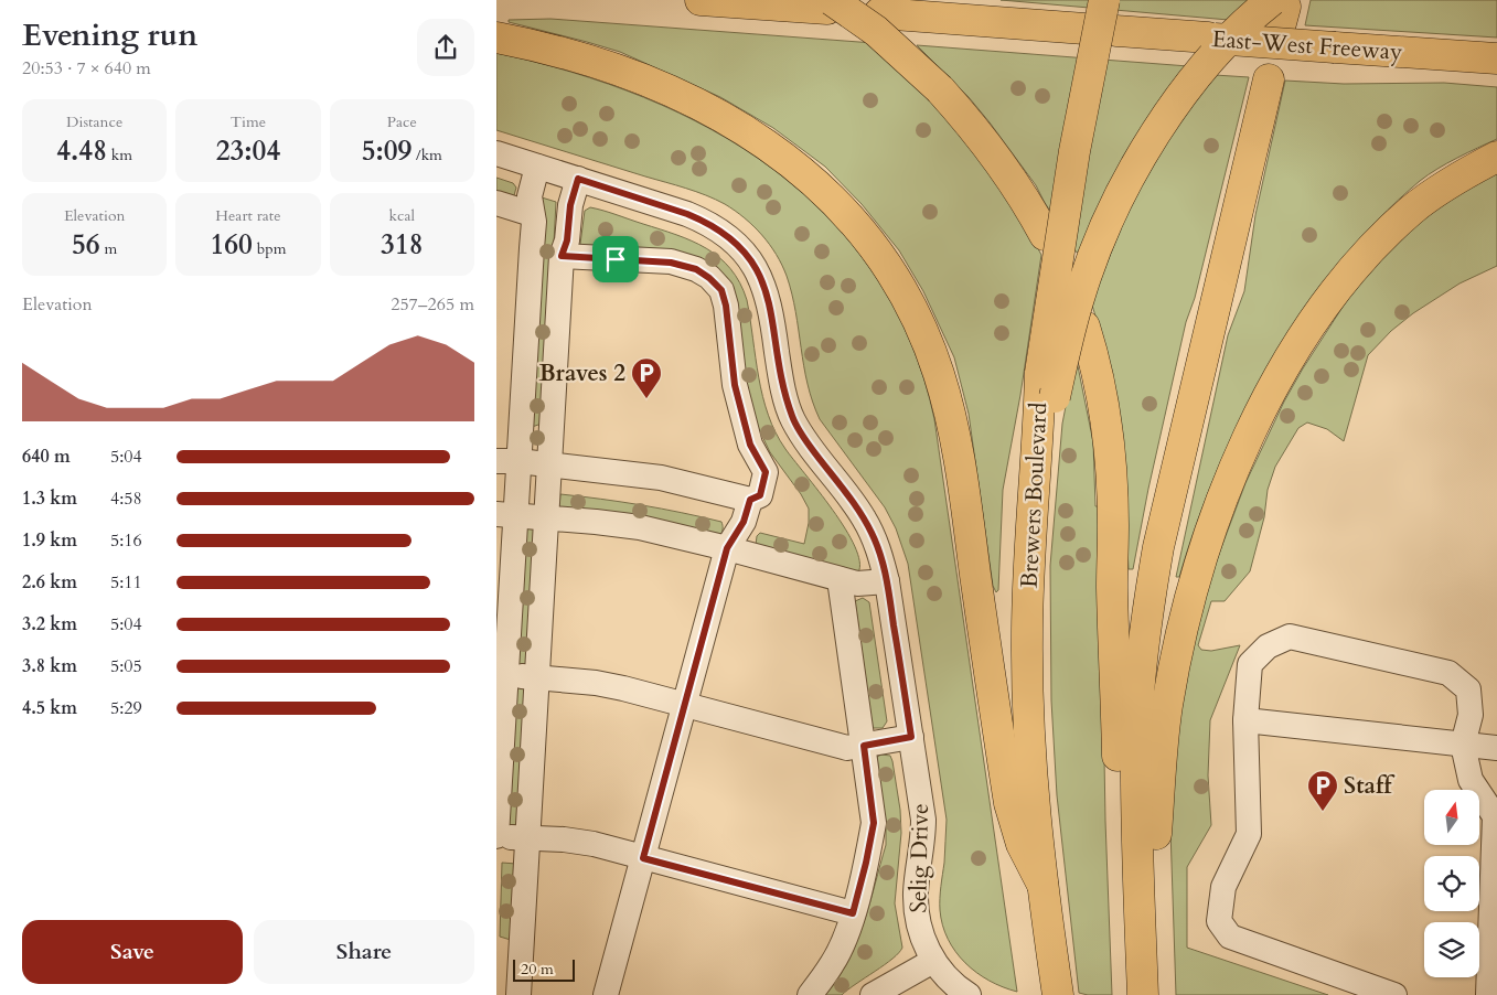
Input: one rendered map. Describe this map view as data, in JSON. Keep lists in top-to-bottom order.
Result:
{
  "streets": {
    "highway": ["East-West Freeway", "Brewers Boulevard"],
    "street": ["Selig Drive"]
  },
  "places": {
    "parking": ["Braves 2", "Staff"]
  },
  "scale_bar": "20 m",
  "north": "top",
  "page": {
    "heading": ["Evening run", "20:53 · 7 × 640 m"],
    "stats": [
      ["Distance", "4.48 km"],
      ["Time", "23:04"],
      ["Pace", "5:09 /km"],
      ["Elevation", "56 m"],
      ["Heart rate", "160 bpm"],
      ["kcal", "318"]
    ],
    "chart": ["Elevation", "257–265 m"],
    "list": [
      {
        "name": "640 m",
        "note": "5:04"
      },
      {
        "name": "1.3 km",
        "note": "4:58"
      },
      {
        "name": "1.9 km",
        "note": "5:16"
      },
      {
        "name": "2.6 km",
        "note": "5:11"
      },
      {
        "name": "3.2 km",
        "note": "5:04"
      },
      {
        "name": "3.8 km",
        "note": "5:05"
      },
      {
        "name": "4.5 km",
        "note": "5:29"
      }
    ],
    "buttons": ["Save", "Share"],
    "scale": "20 m"
  }
}
